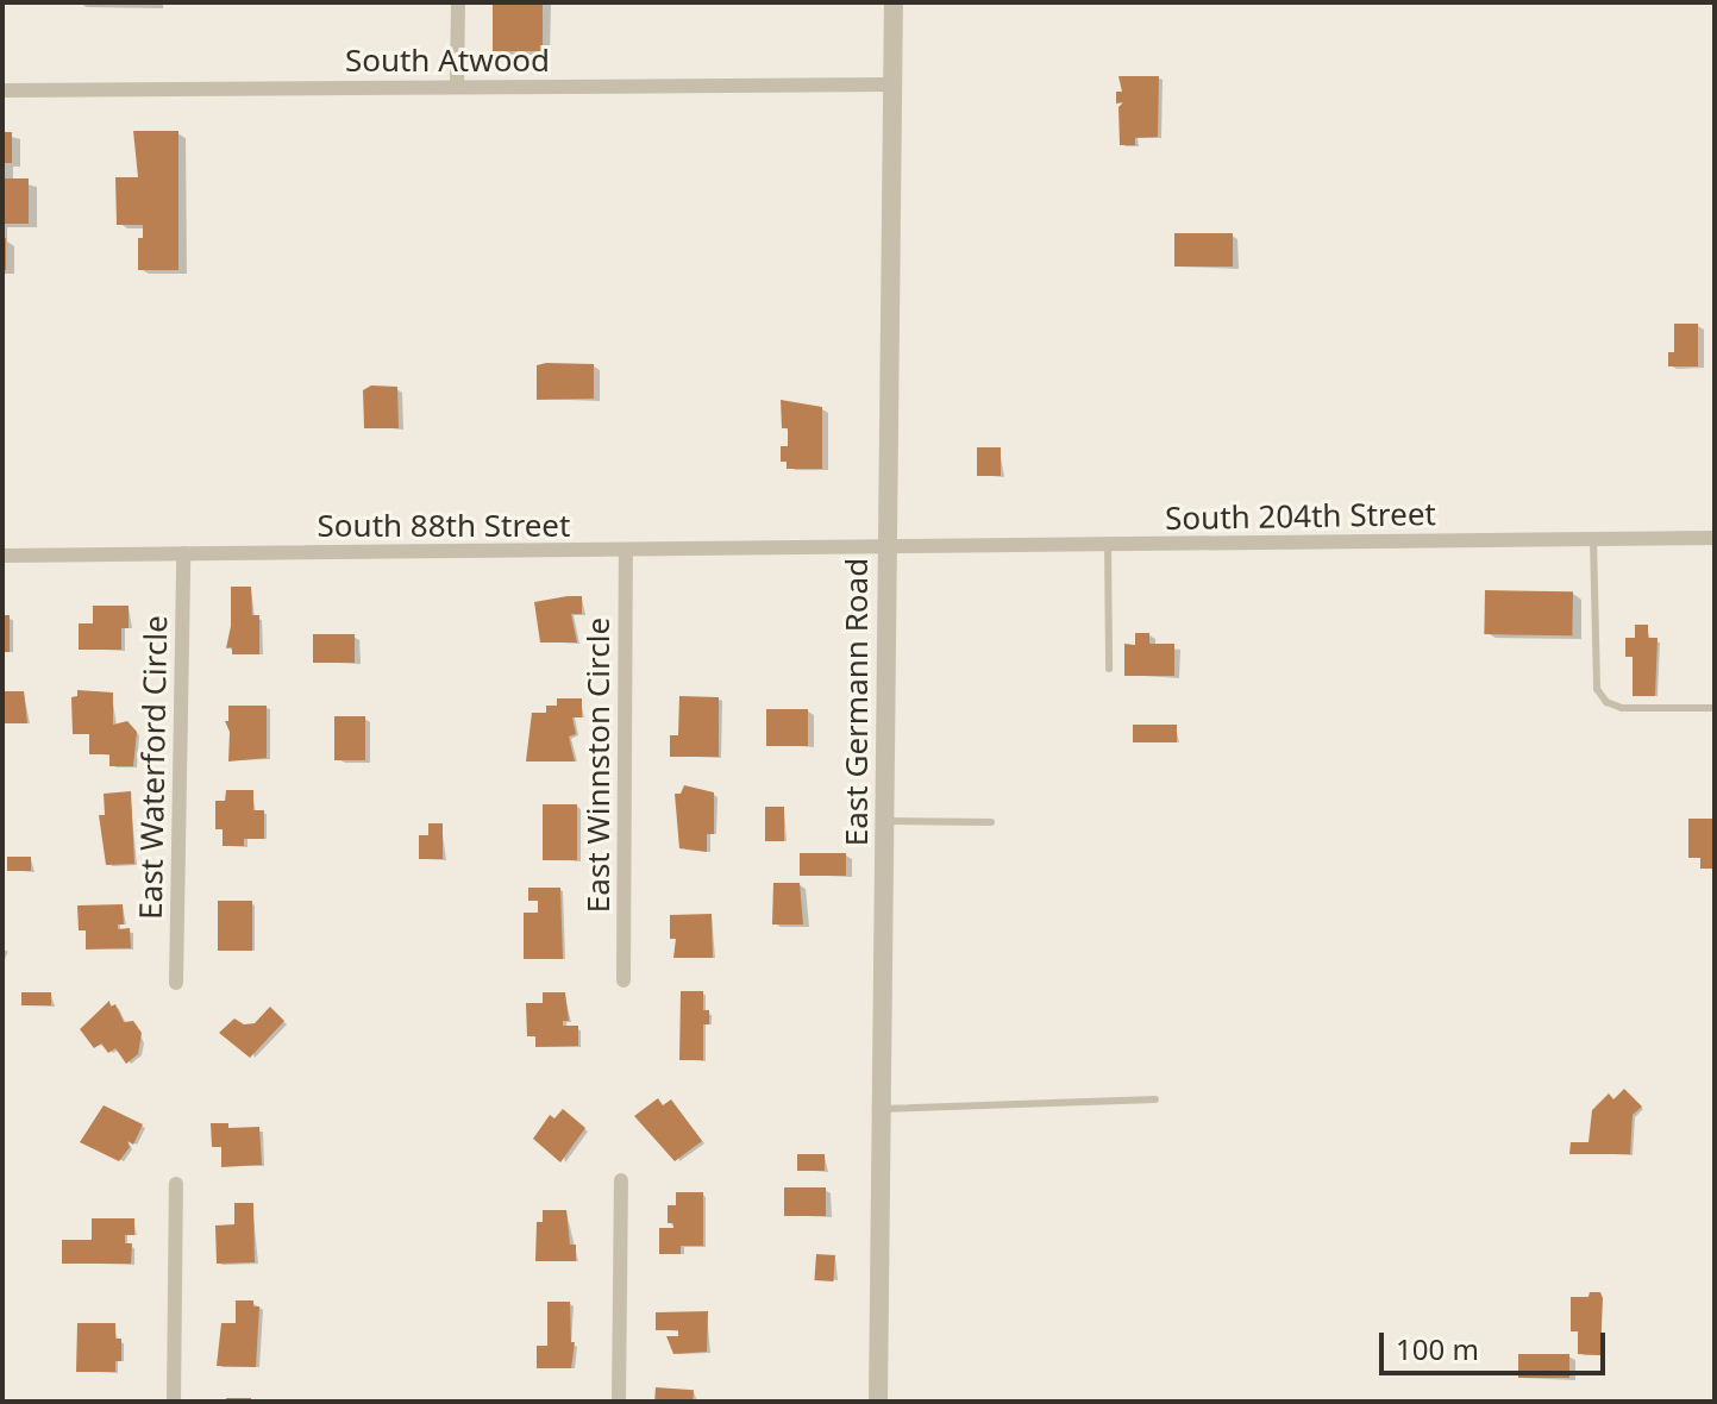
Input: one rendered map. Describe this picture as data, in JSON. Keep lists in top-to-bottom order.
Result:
{
  "streets": {
    "street": [
      "South Atwood",
      "South 204th Street",
      "South 88th Street",
      "East Germann Road",
      "East Winnston Circle",
      "East Waterford Circle"
    ]
  },
  "crossings": [
    ["South Atwood", "East Germann Road"],
    ["South 204th Street", "South 88th Street"],
    ["South 204th Street", "East Germann Road"],
    ["South 88th Street", "East Germann Road"],
    ["South 88th Street", "East Winnston Circle"],
    ["South 88th Street", "East Waterford Circle"]
  ],
  "scale_bar": "100 m"
}
